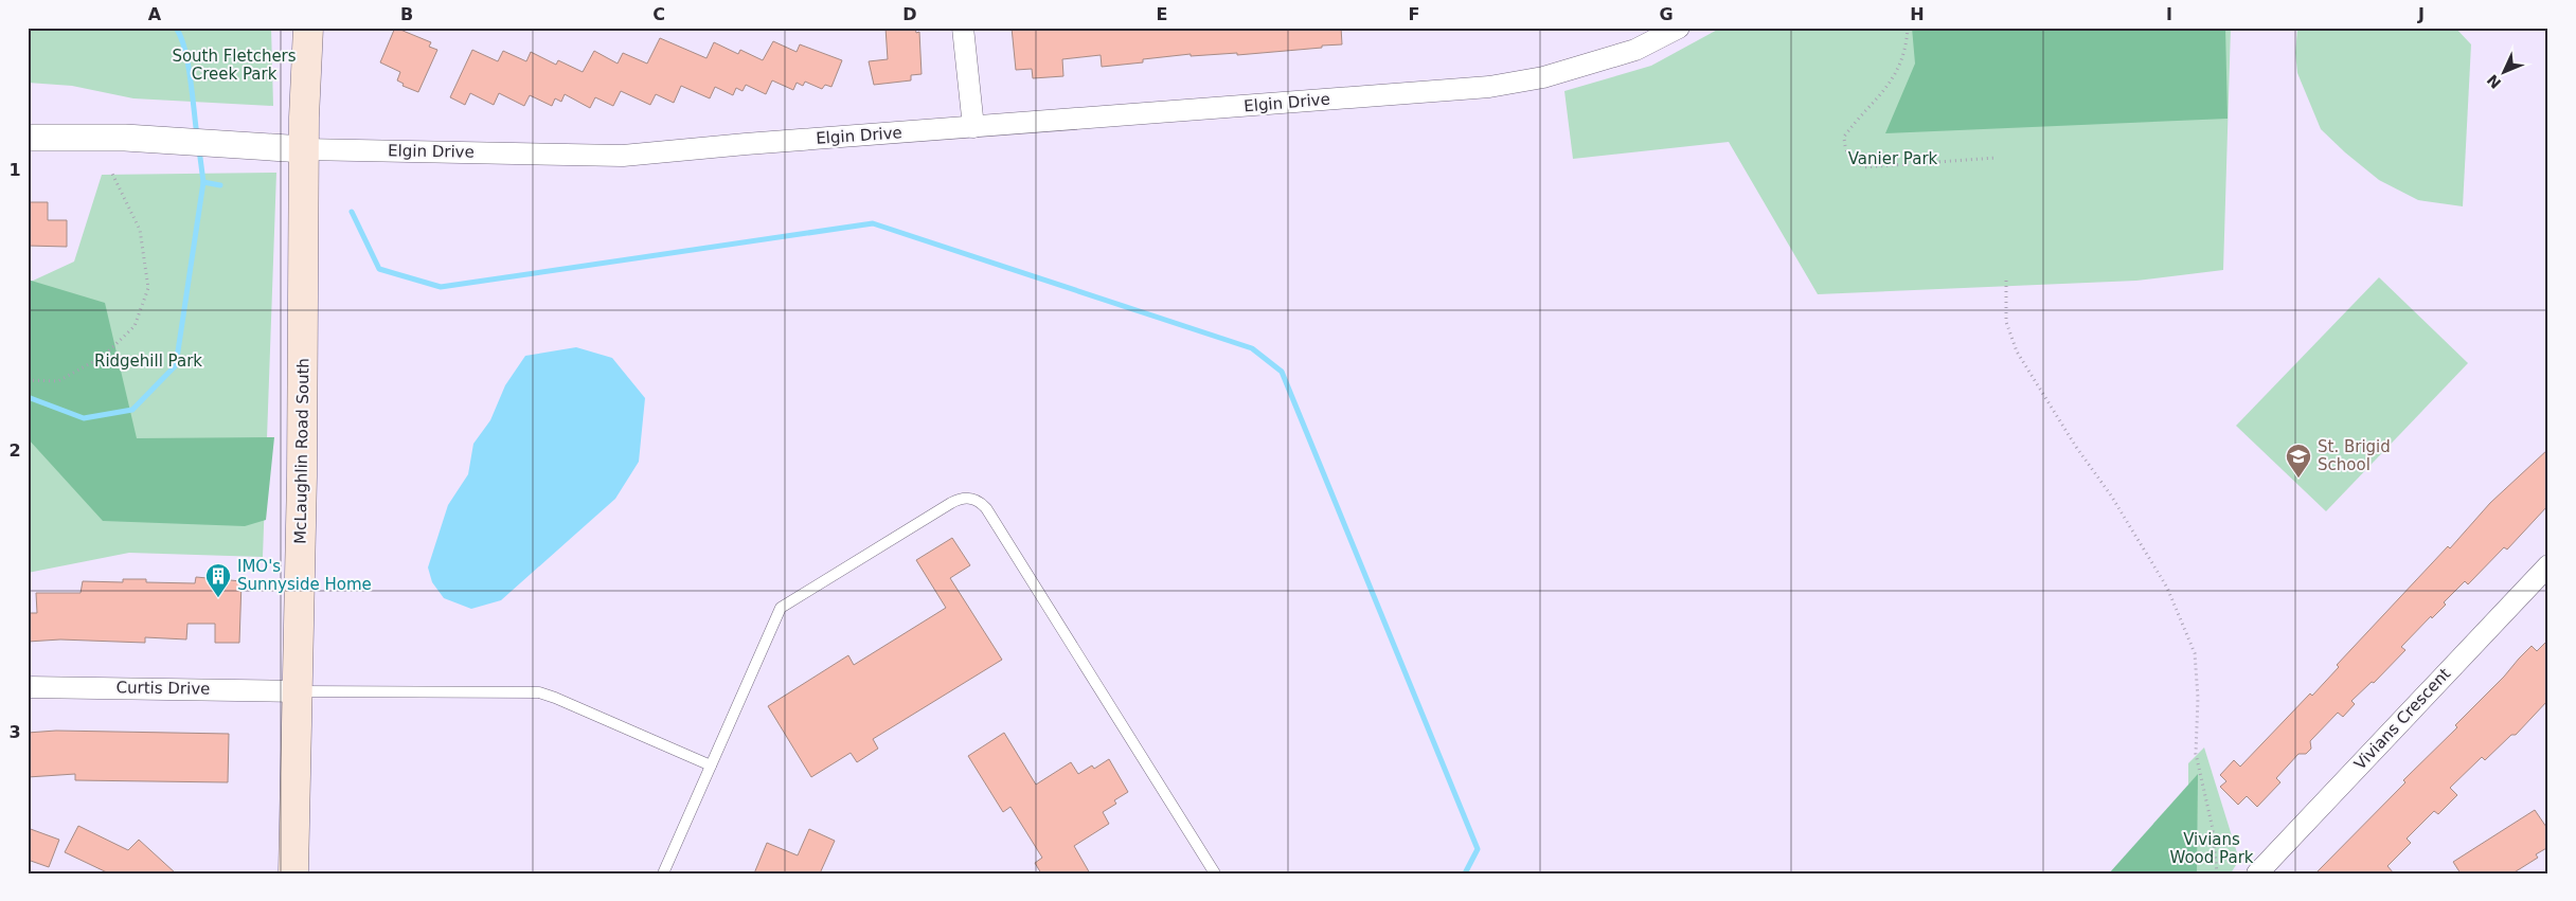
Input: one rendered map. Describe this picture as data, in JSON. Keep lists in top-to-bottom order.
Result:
{
  "streets": {
    "main road": ["McLaughlin Road South"],
    "street": ["Elgin Drive", "Curtis Drive", "Vivians Crescent"]
  },
  "crossings": [
    ["Elgin Drive", "McLaughlin Road South"],
    ["McLaughlin Road South", "Curtis Drive"]
  ],
  "parks": [
    "South Fletchers Creek Park",
    "Vanier Park",
    "Ridgehill Park",
    "Vivians Wood Park"
  ],
  "places": {
    "school or university": ["St. Brigid School"],
    "building": ["IMO's Sunnyside Home"]
  },
  "north": "bottom left",
  "grid": {
    "columns": [
      "A",
      "B",
      "C",
      "D",
      "E",
      "F",
      "G",
      "H",
      "I",
      "J"
    ],
    "rows": ["1", "2", "3"]
  }
}
